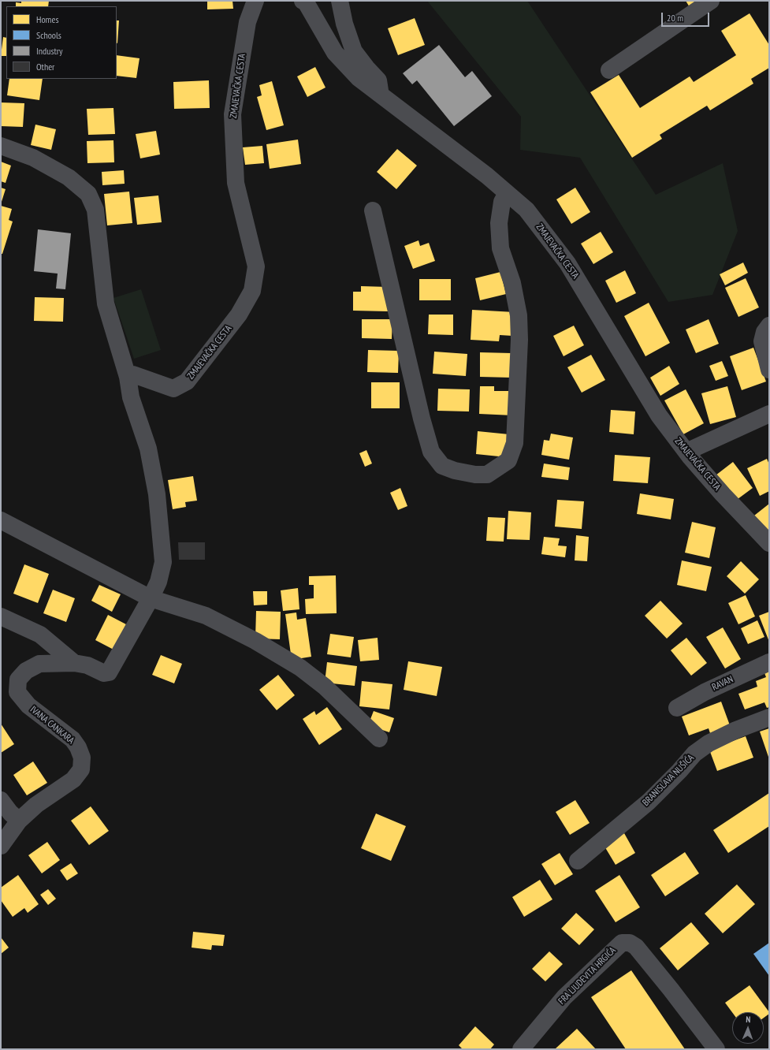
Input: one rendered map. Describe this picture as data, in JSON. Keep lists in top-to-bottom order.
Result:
{
  "streets": {
    "street": [
      "ZMAJEVAČKA CESTA",
      "RAVAN",
      "IVANA CANKARA",
      "BRANISLAVA NUŠIĆA",
      "FRA LJUDEVITA HRGIĆA"
    ]
  },
  "legend": [
    "Homes",
    "Schools",
    "Industry",
    "Other"
  ],
  "scale_bar": "20 m",
  "north": "top"
}
